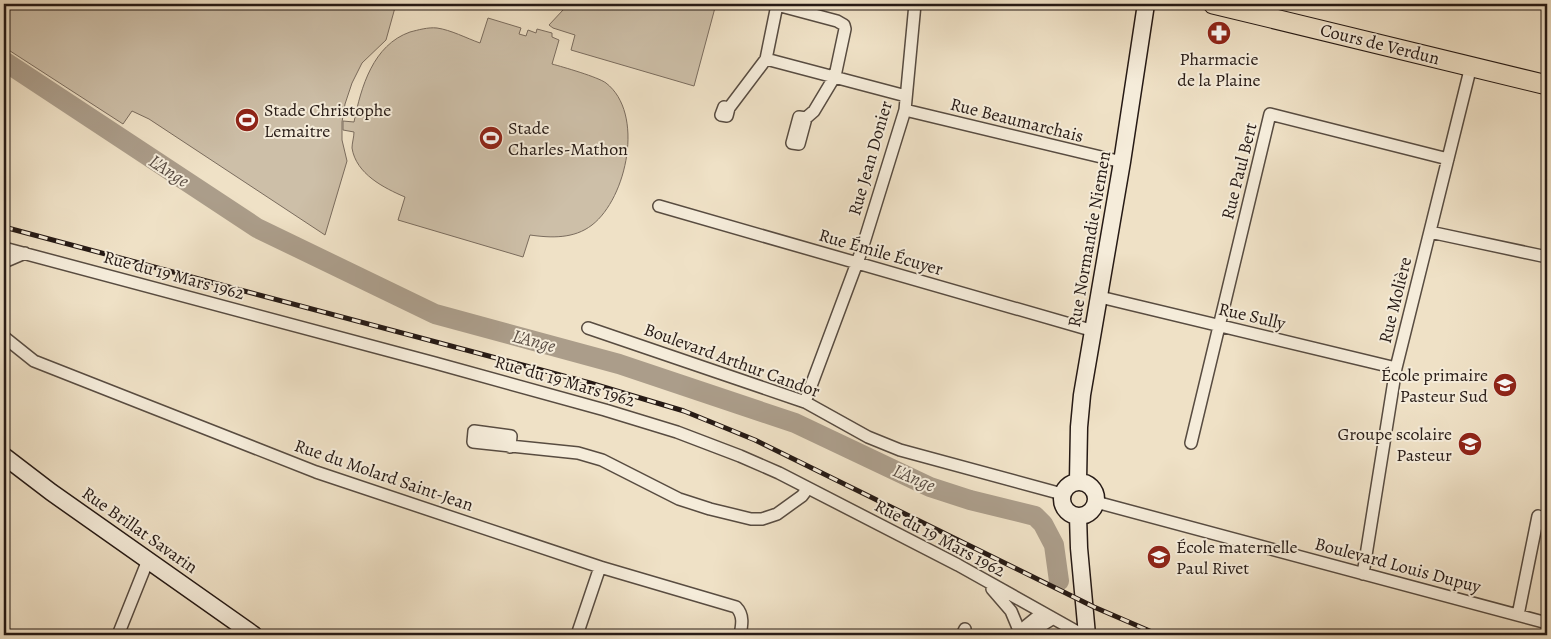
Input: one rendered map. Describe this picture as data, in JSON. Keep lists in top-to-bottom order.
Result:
{
  "streets": {
    "main road": ["Cours de Verdun", "Rue Normandie Niemen", "Rue Brillat Savarin"],
    "street": [
      "Rue Beaumarchais",
      "Rue Jean Donier",
      "Rue Paul Bert",
      "Rue Émile Écuyer",
      "Rue du 19 Mars 1962",
      "Rue Molière",
      "Rue Sully",
      "Boulevard Arthur Candor",
      "Rue du Molard Saint-Jean",
      "Boulevard Louis Dupuy"
    ]
  },
  "crossings": [
    ["Cours de Verdun", "Rue Molière"],
    ["Rue Beaumarchais", "Rue Jean Donier"],
    ["Rue Beaumarchais", "Rue Normandie Niemen"],
    ["Rue Jean Donier", "Rue Émile Écuyer"],
    ["Rue Jean Donier", "Boulevard Arthur Candor"],
    ["Rue Paul Bert", "Rue Molière"],
    ["Rue Paul Bert", "Rue Sully"],
    ["Rue Normandie Niemen", "Rue Émile Écuyer"],
    ["Rue Normandie Niemen", "Rue Sully"],
    ["Rue Normandie Niemen", "Boulevard Arthur Candor"],
    ["Rue Normandie Niemen", "Boulevard Louis Dupuy"],
    ["Rue Molière", "Rue Sully"],
    ["Rue Molière", "Boulevard Louis Dupuy"],
    ["Boulevard Arthur Candor", "Boulevard Louis Dupuy"]
  ],
  "water": ["L'Ange"],
  "places": {
    "pharmacy": ["Pharmacie de la Plaine"],
    "sports": ["Stade Christophe Lemaitre", "Stade Charles-Mathon"],
    "school or university": ["École primaire Pasteur Sud", "Groupe scolaire Pasteur", "École maternelle Paul Rivet"]
  }
}
